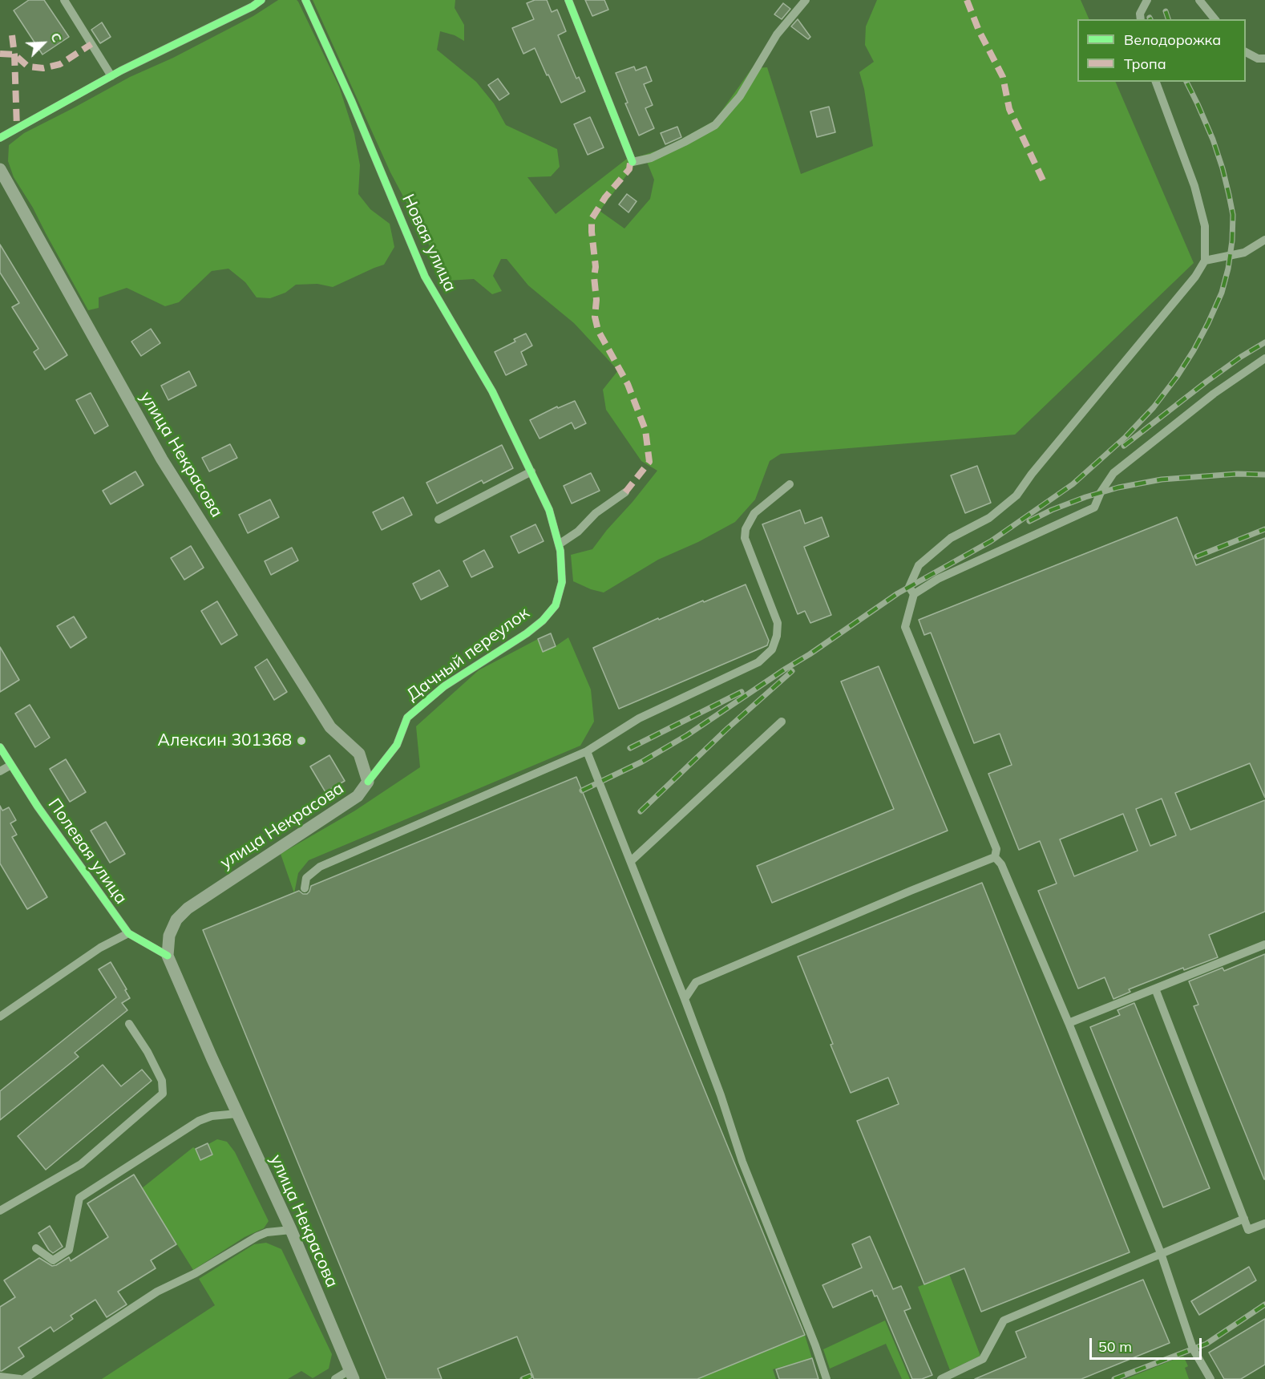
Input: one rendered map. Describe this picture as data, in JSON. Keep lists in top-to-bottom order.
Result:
{
  "streets": {
    "main road": ["улица Некрасова"],
    "street": ["Новая улица", "Дачный переулок", "Полевая улица"]
  },
  "crossings": [
    ["Новая улица", "Дачный переулок"],
    ["улица Некрасова", "Дачный переулок"],
    ["улица Некрасова", "Полевая улица"]
  ],
  "places": ["Алексин 301368"],
  "legend": ["Велодорожка", "Тропа"],
  "scale_bar": "50 m",
  "north": "top right"
}
